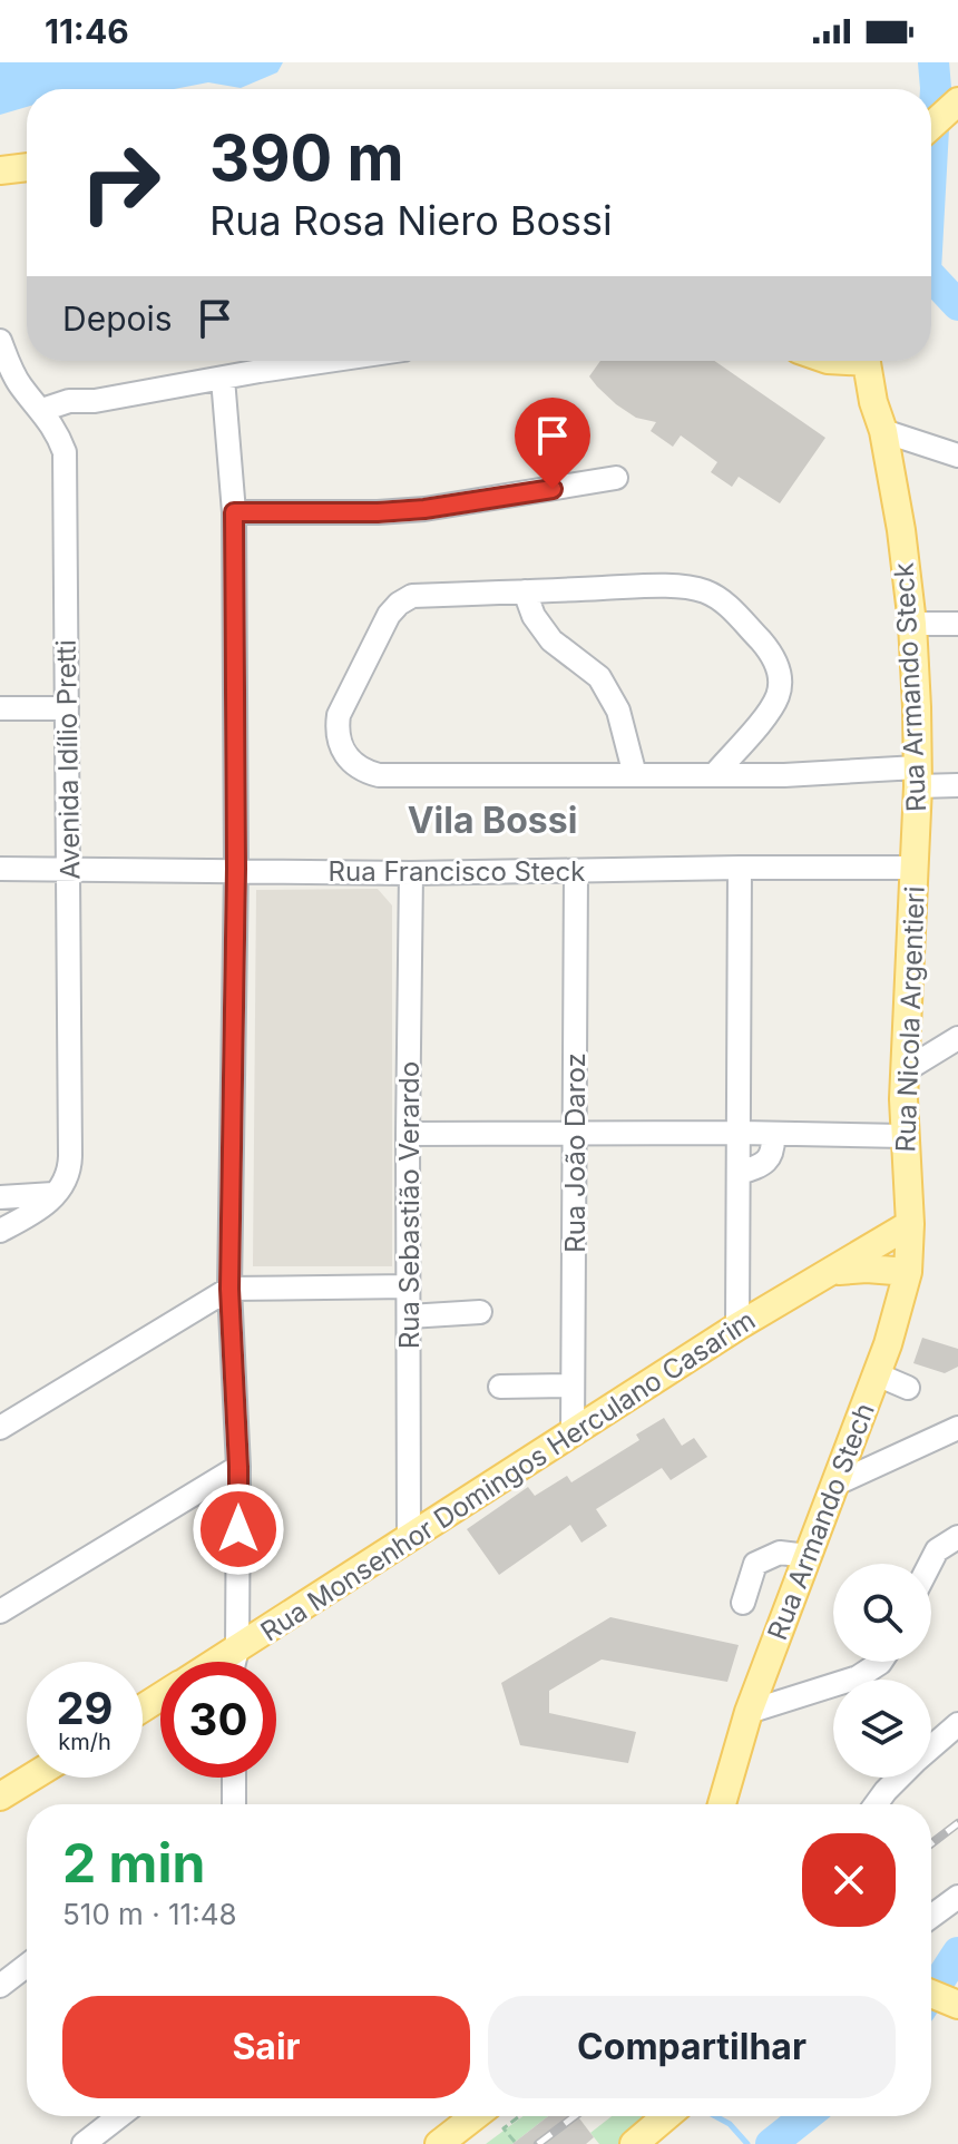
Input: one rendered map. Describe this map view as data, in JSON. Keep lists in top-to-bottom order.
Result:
{
  "streets": {
    "main road": [
      "Rua Armando Steck",
      "Rua Nicola Argentieri",
      "Rua Monsenhor Domingos Herculano Casarim",
      "Rua Armando Stech"
    ],
    "street": [
      "Avenida Idílio Pretti",
      "Rua Francisco Steck",
      "Rua João Daroz",
      "Rua Sebastião Verardo"
    ]
  },
  "crossings": [
    ["Rua Armando Steck", "Rua Francisco Steck"],
    ["Rua Armando Steck", "Rua Nicola Argentieri"],
    ["Avenida Idílio Pretti", "Rua Francisco Steck"],
    ["Rua Francisco Steck", "Rua Nicola Argentieri"],
    ["Rua Francisco Steck", "Rua João Daroz"],
    ["Rua Francisco Steck", "Rua Sebastião Verardo"],
    ["Rua Nicola Argentieri", "Rua Monsenhor Domingos Herculano Casarim"],
    ["Rua Nicola Argentieri", "Rua Armando Stech"],
    ["Rua João Daroz", "Rua Monsenhor Domingos Herculano Casarim"],
    ["Rua Sebastião Verardo", "Rua Monsenhor Domingos Herculano Casarim"],
    ["Rua Monsenhor Domingos Herculano Casarim", "Rua Armando Stech"]
  ],
  "districts": ["Vila Bossi"],
  "page": {
    "status": "11:46",
    "turn": ["390 m", "Rua Rosa Niero Bossi"],
    "then": "Depois",
    "speed": "29 km/h",
    "limit": "30",
    "heading": ["2 min", "510 m · 11:48"],
    "buttons": ["Sair", "Compartilhar"]
  }
}
